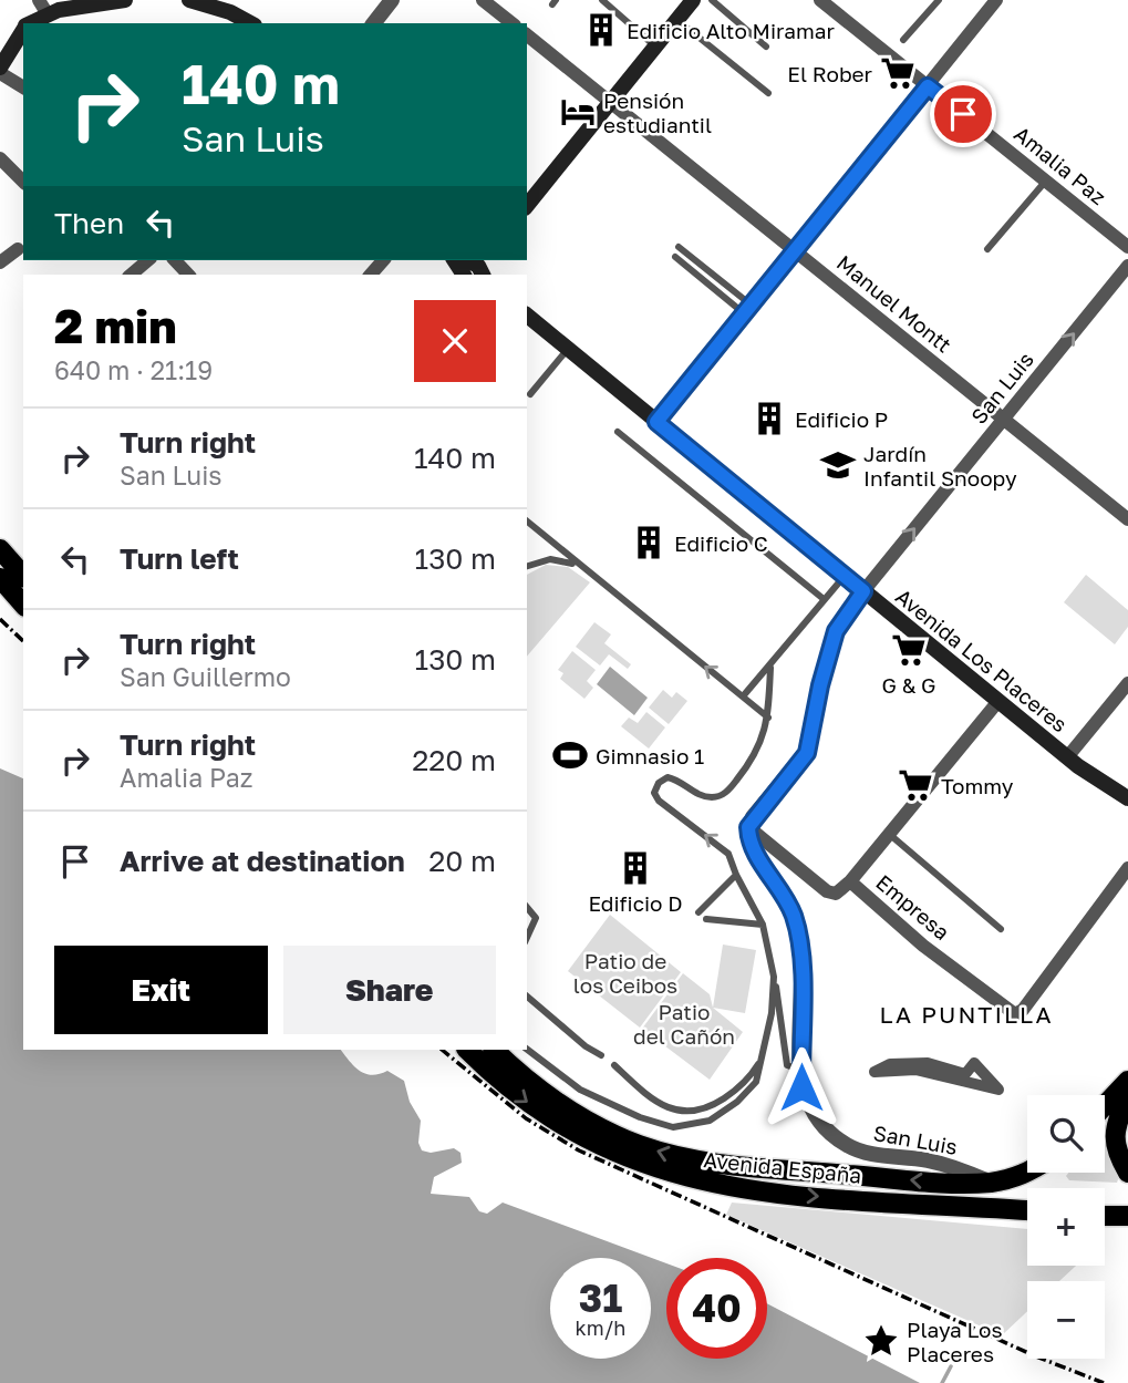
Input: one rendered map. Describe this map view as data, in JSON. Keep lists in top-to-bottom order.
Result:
{
  "streets": {
    "main road": ["Avenida Los Placeres", "Avenida España"],
    "street": [
      "Amalia Paz",
      "Manuel Montt",
      "San Luis",
      "Empresa"
    ]
  },
  "crossings": [
    ["Manuel Montt", "San Luis"],
    ["San Luis", "Avenida Los Placeres"],
    ["San Luis", "Empresa"],
    ["San Luis", "Avenida España"]
  ],
  "one_way": ["San Luis"],
  "districts": ["LA PUNTILLA"],
  "parks": ["Patio de los Ceibos", "Patio del Cañón"],
  "places": {
    "building": [
      "Edificio Alto Miramar",
      "Edificio P",
      "Edificio C",
      "Edificio D"
    ],
    "supermarket": ["El Rober", "G & G", "Tommy"],
    "hotel": ["Pensión estudiantil"],
    "school or university": ["Jardín Infantil Snoopy"],
    "sports": ["Gimnasio 1"],
    "place": ["Playa Los Placeres"]
  },
  "page": {
    "turn": ["140 m", "San Luis"],
    "then": "Then",
    "heading": ["2 min", "640 m · 21:19"],
    "list": [
      {
        "name": "Turn right",
        "note": "San Luis",
        "value": "140 m"
      },
      {
        "name": "Turn left",
        "value": "130 m"
      },
      {
        "name": "Turn right",
        "note": "San Guillermo",
        "value": "130 m"
      },
      {
        "name": "Turn right",
        "note": "Amalia Paz",
        "value": "220 m"
      },
      {
        "name": "Arrive at destination",
        "value": "20 m"
      }
    ],
    "buttons": ["Exit", "Share"],
    "map_buttons": ["+", "−"],
    "speed": "31 km/h",
    "limit": "40"
  }
}
